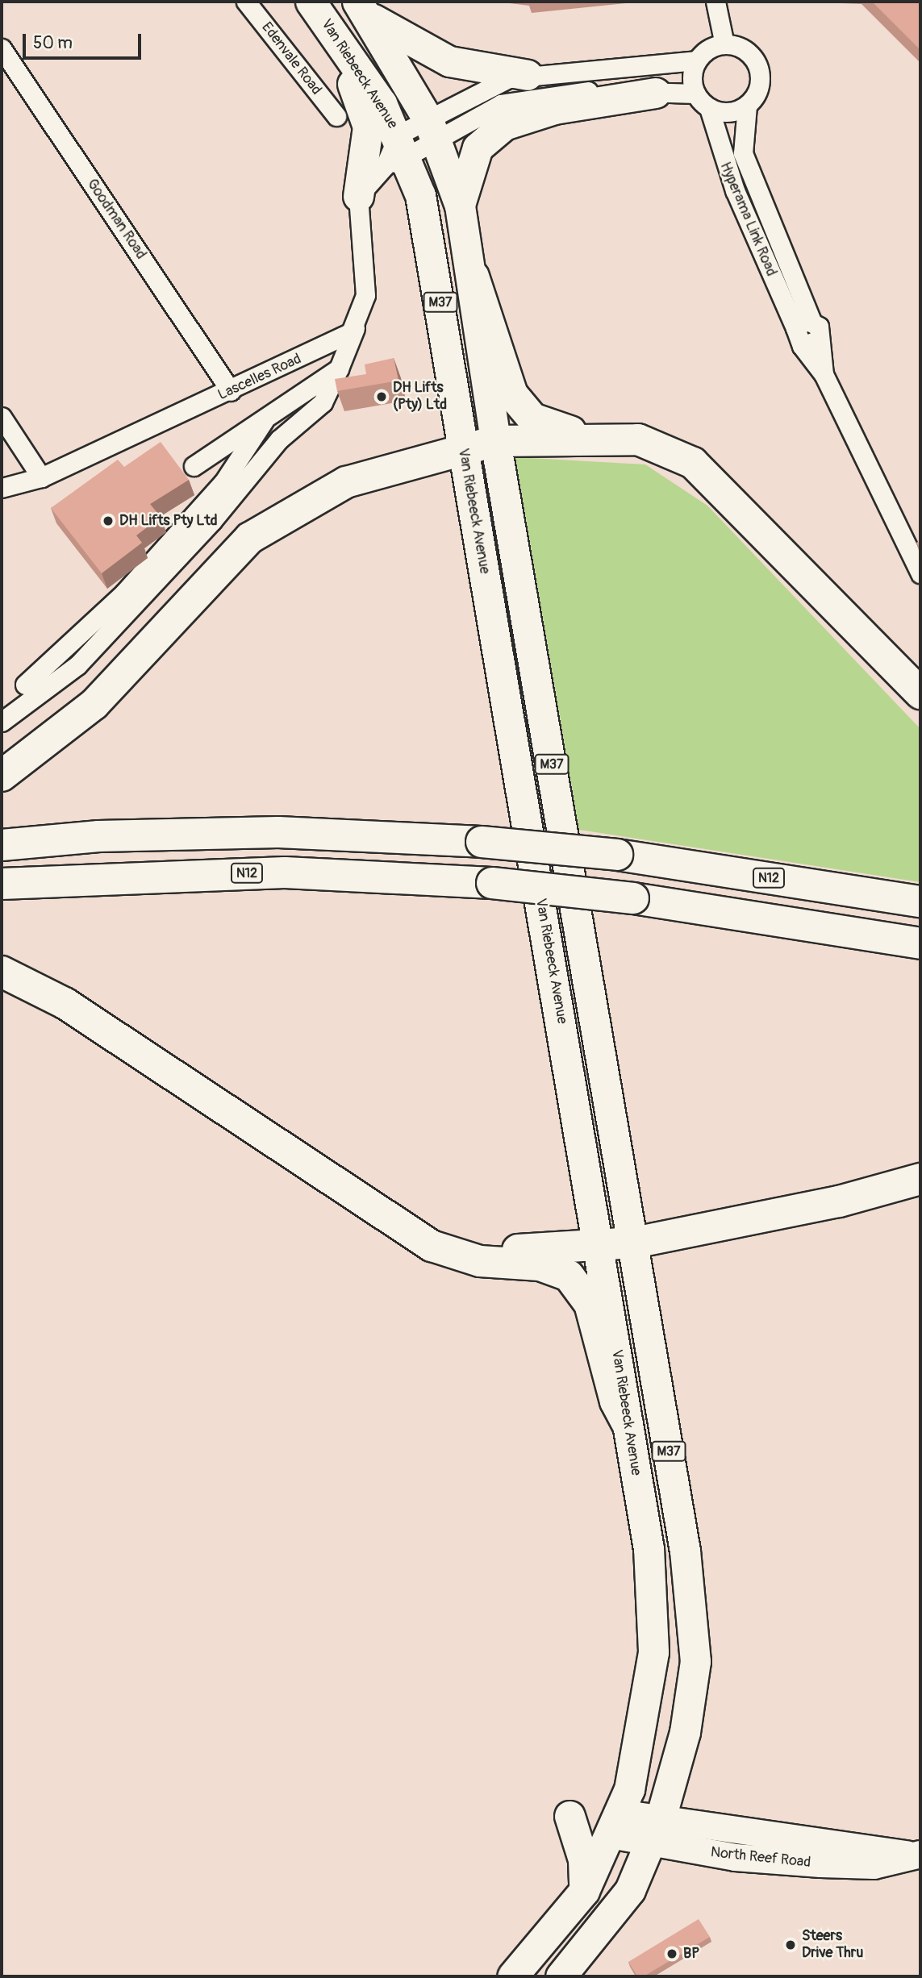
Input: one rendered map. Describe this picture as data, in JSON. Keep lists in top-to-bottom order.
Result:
{
  "streets": {
    "highway": ["N12"],
    "main road": ["Van Riebeeck Avenue", "M37", "North Reef Road"],
    "street": [
      "Edenvale Road",
      "Goodman Road",
      "Hyperama Link Road",
      "Lascelles Road"
    ]
  },
  "crossings": [
    ["Van Riebeeck Avenue", "North Reef Road"],
    ["Goodman Road", "Lascelles Road"],
    ["M37", "North Reef Road"]
  ],
  "places": [
    "DH Lifts (Pty) Ltd",
    "DH Lifts Pty Ltd",
    "Steers Drive Thru",
    "BP"
  ],
  "scale_bar": "50 m"
}
